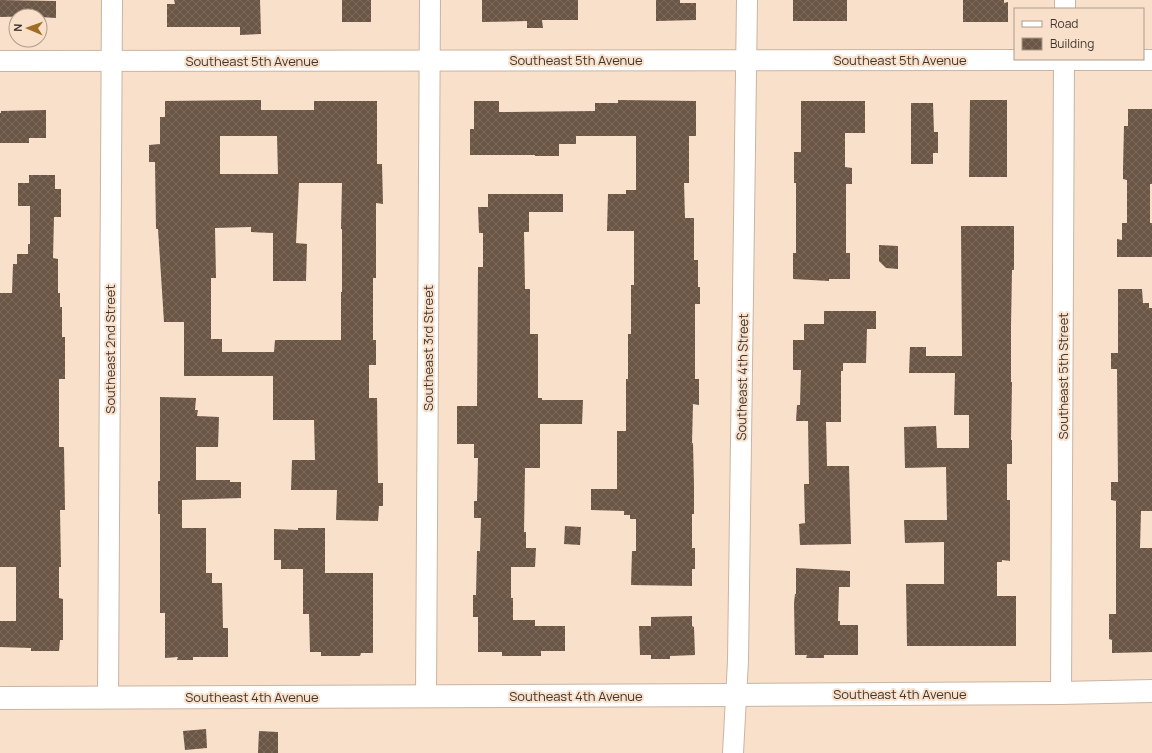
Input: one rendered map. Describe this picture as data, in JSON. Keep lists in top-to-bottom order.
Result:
{
  "streets": {
    "main road": ["Southeast 4th Avenue"],
    "street": [
      "Southeast 5th Avenue",
      "Southeast 3rd Street",
      "Southeast 2nd Street",
      "Southeast 5th Street",
      "Southeast 4th Street"
    ]
  },
  "crossings": [
    ["Southeast 5th Avenue", "Southeast 3rd Street"],
    ["Southeast 5th Avenue", "Southeast 2nd Street"],
    ["Southeast 5th Avenue", "Southeast 5th Street"],
    ["Southeast 5th Avenue", "Southeast 4th Street"],
    ["Southeast 3rd Street", "Southeast 4th Avenue"],
    ["Southeast 2nd Street", "Southeast 4th Avenue"],
    ["Southeast 5th Street", "Southeast 4th Avenue"],
    ["Southeast 4th Street", "Southeast 4th Avenue"]
  ],
  "legend": ["Road", "Building"],
  "north": "left"
}
